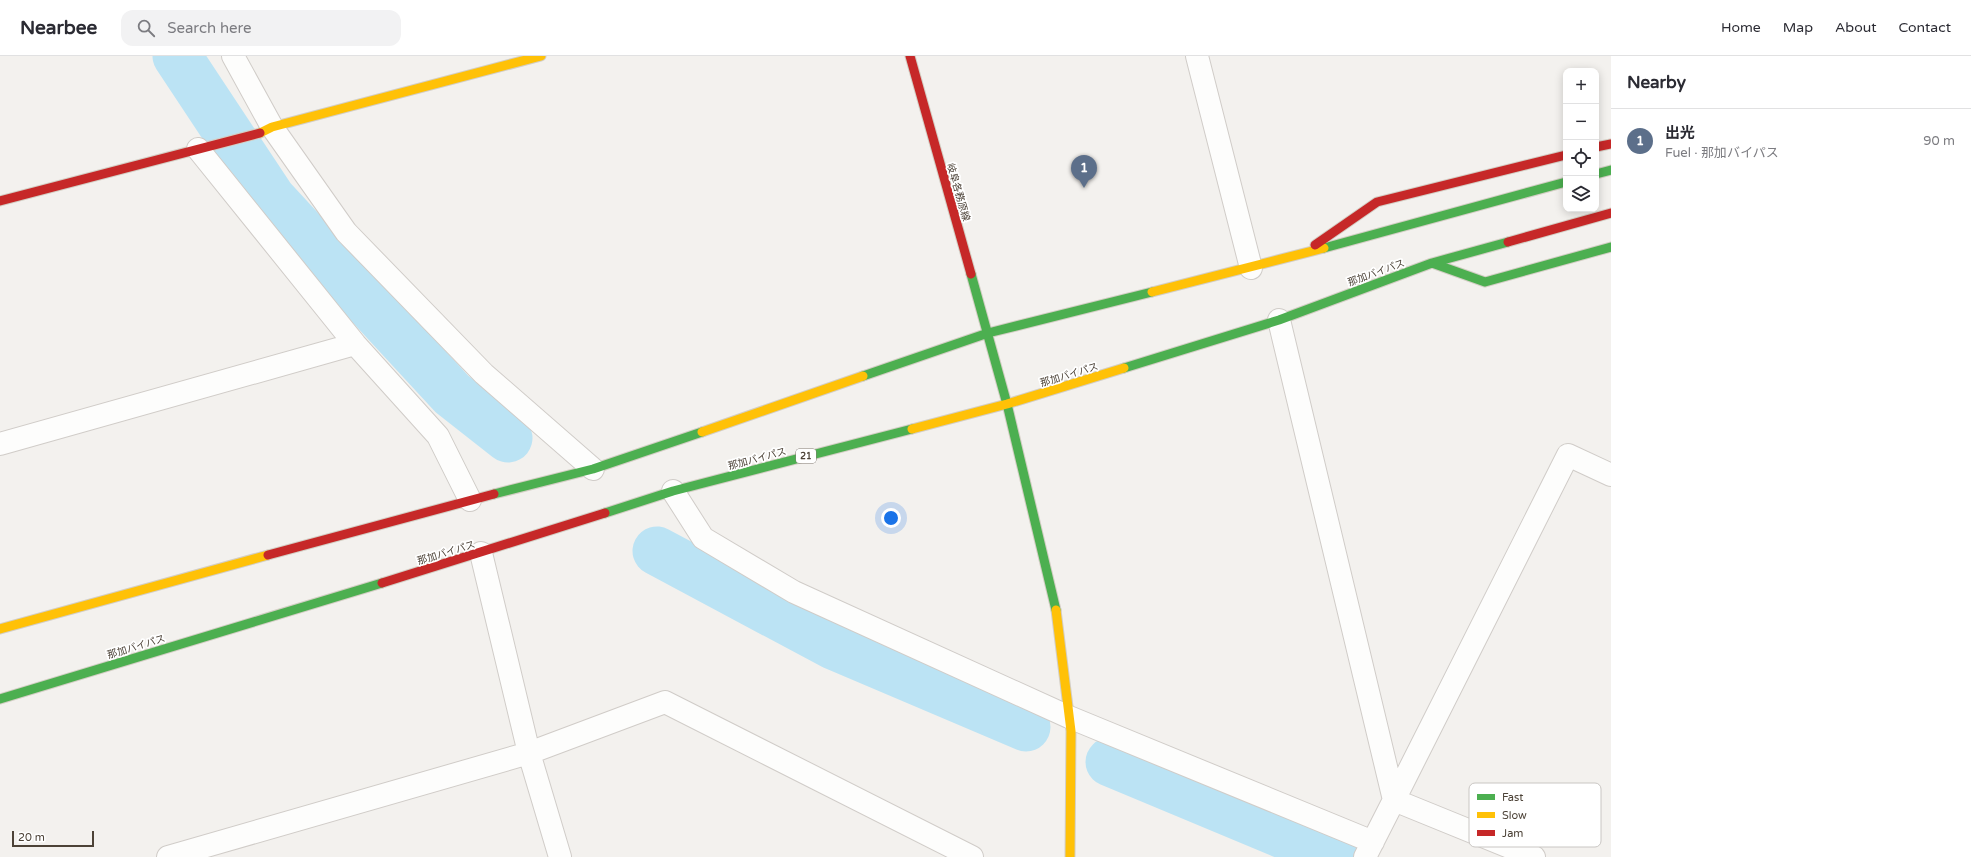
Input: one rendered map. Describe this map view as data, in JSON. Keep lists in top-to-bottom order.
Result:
{
  "streets": {
    "main road": ["岐阜各務原線", "那加バイパス", "21"]
  },
  "crossings": [
    ["岐阜各務原線", "那加バイパス"]
  ],
  "legend": ["Fast", "Slow", "Jam"],
  "scale_bar": "20 m",
  "page": {
    "header": "Nearbee",
    "search": "Search here",
    "nav": [
      "Home",
      "Map",
      "About",
      "Contact"
    ],
    "heading": "Nearby",
    "map_buttons": ["+", "−"],
    "list": [
      {
        "mark": "1",
        "name": "出光",
        "note": "Fuel · 那加バイパス",
        "value": "90 m"
      }
    ],
    "pins": "1",
    "scale": "20 m"
  }
}
